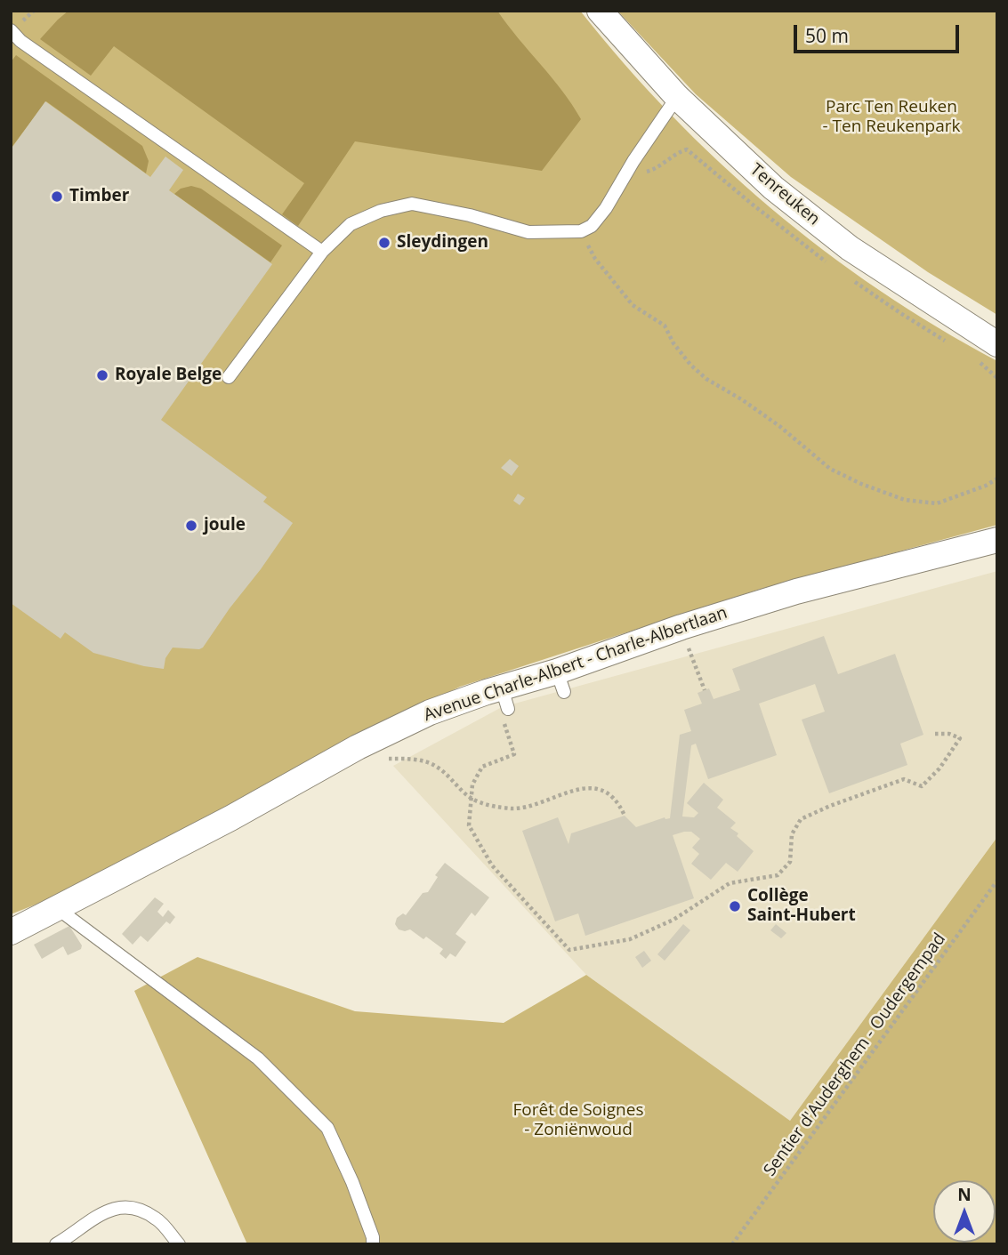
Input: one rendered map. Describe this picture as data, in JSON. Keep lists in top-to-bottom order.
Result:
{
  "streets": {
    "street": ["Tenreuken", "Avenue Charle-Albert - Charle-Albertlaan"],
    "path": ["Sentier d'Auderghem - Oudergempad"]
  },
  "parks": ["Parc Ten Reuken - Ten Reukenpark", "Forêt de Soignes - Zoniënwoud"],
  "places": [
    "Timber",
    "Sleydingen",
    "Royale Belge",
    "joule",
    "Collège Saint-Hubert"
  ],
  "scale_bar": "50 m",
  "north": "top"
}
